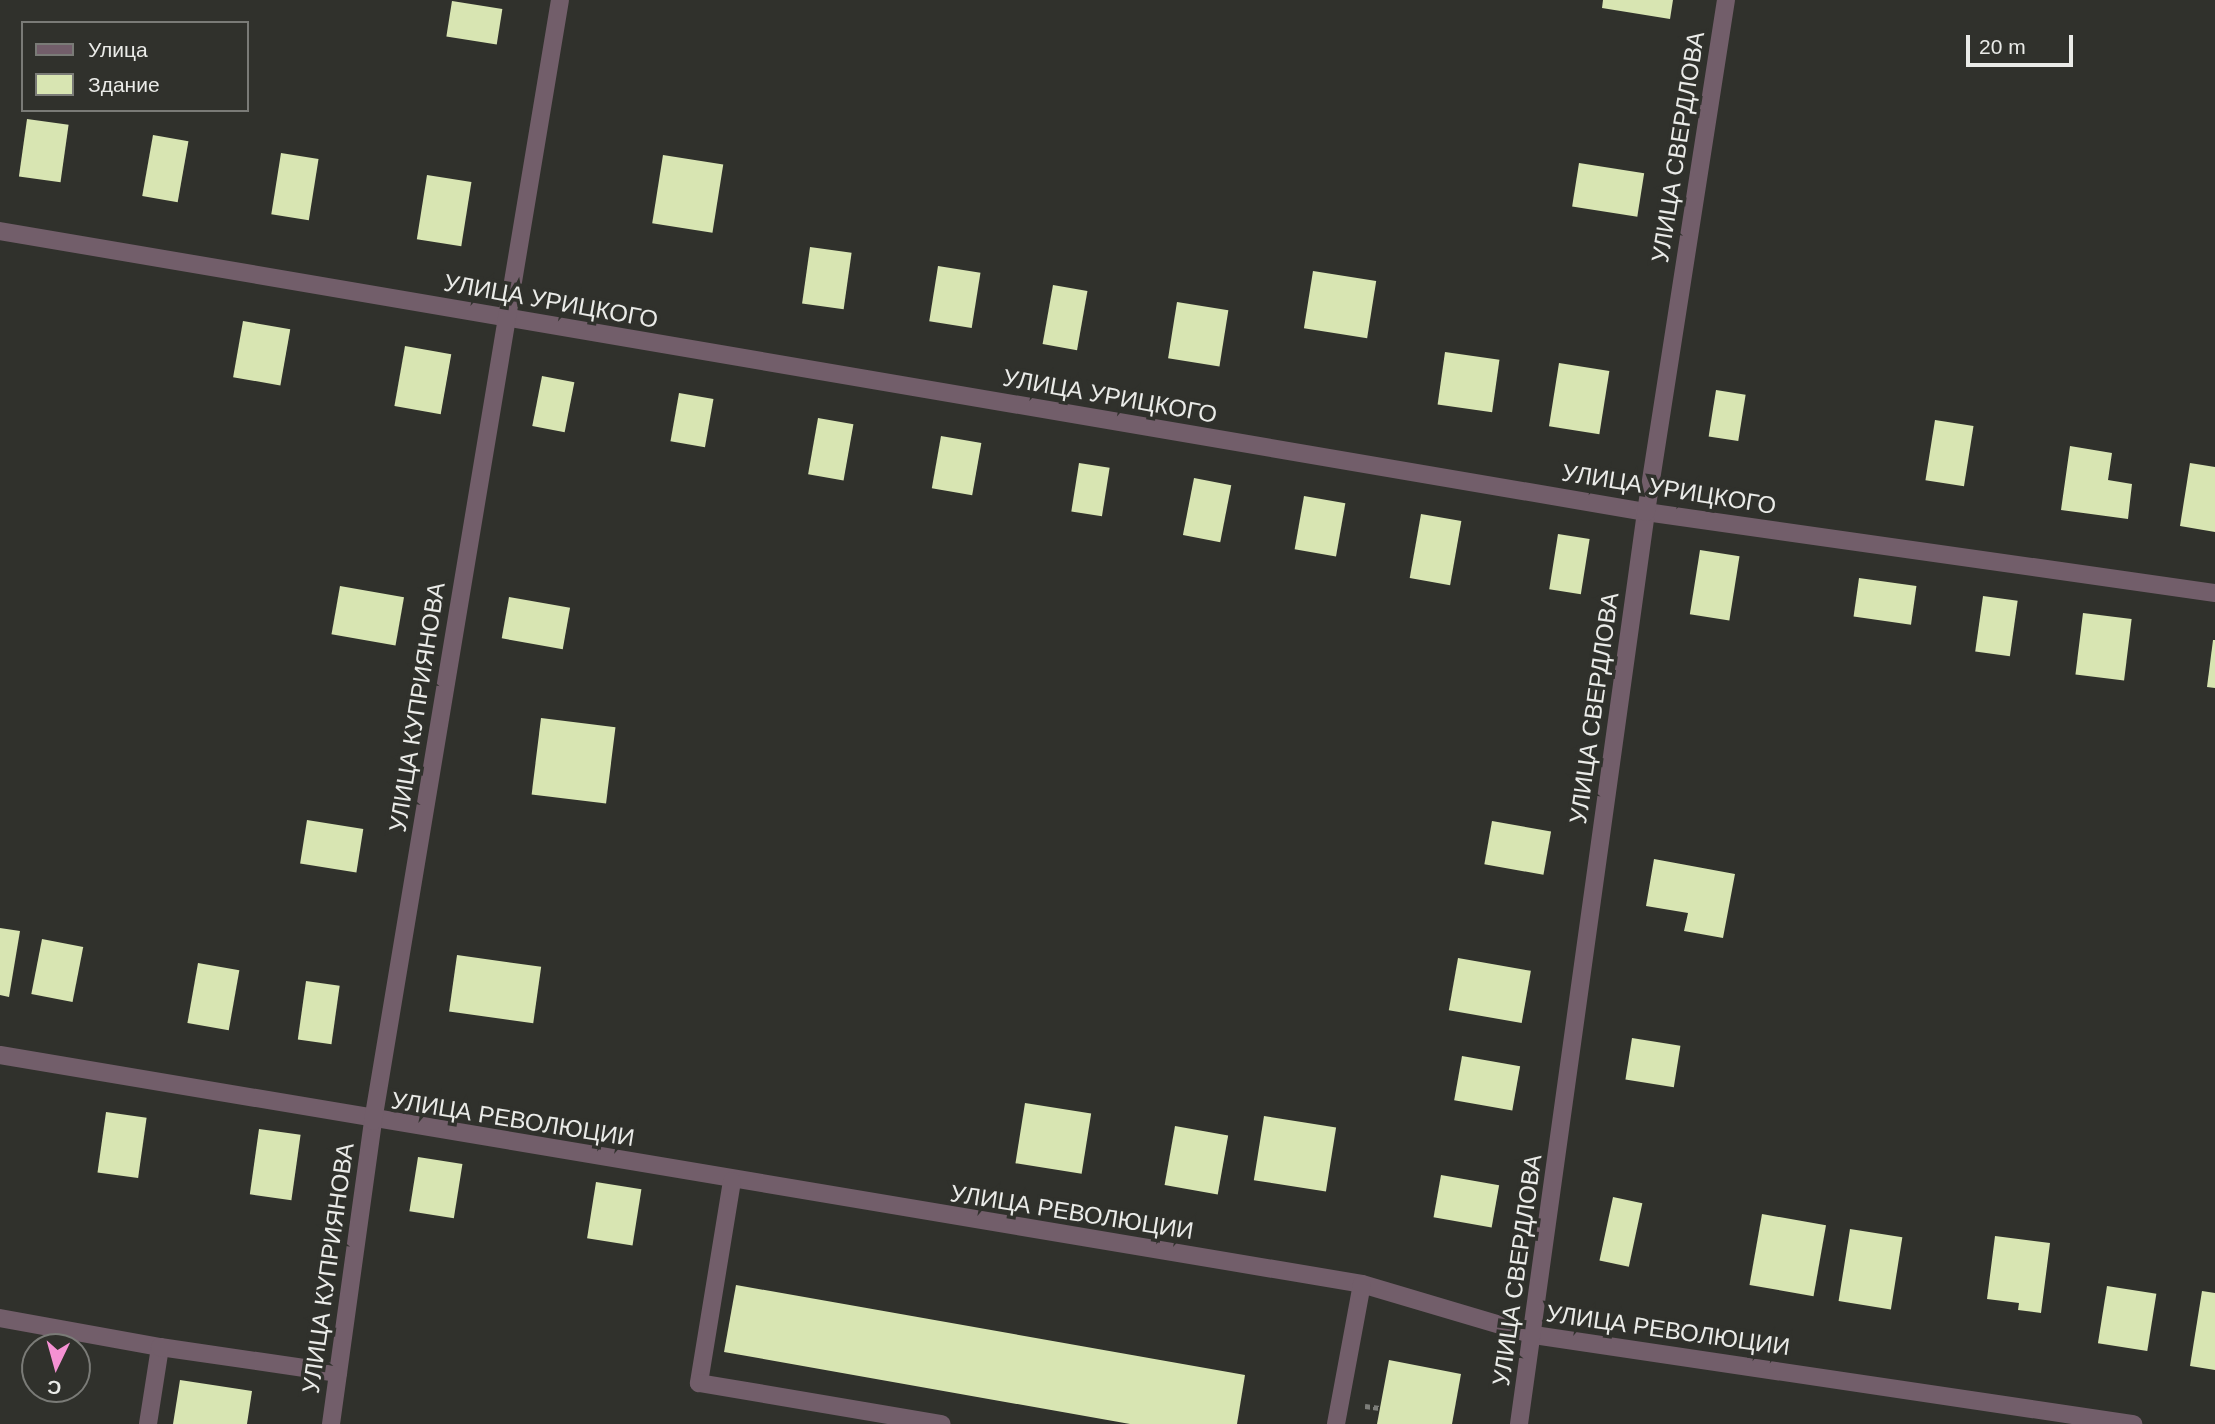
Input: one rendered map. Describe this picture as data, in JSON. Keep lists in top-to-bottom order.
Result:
{
  "streets": {
    "street": [
      "УЛИЦА СВЕРДЛОВА",
      "УЛИЦА УРИЦКОГО",
      "УЛИЦА КУПРИЯНОВА",
      "УЛИЦА РЕВОЛЮЦИИ"
    ]
  },
  "crossings": [
    ["УЛИЦА СВЕРДЛОВА", "УЛИЦА УРИЦКОГО"],
    ["УЛИЦА СВЕРДЛОВА", "УЛИЦА РЕВОЛЮЦИИ"],
    ["УЛИЦА УРИЦКОГО", "УЛИЦА КУПРИЯНОВА"],
    ["УЛИЦА КУПРИЯНОВА", "УЛИЦА РЕВОЛЮЦИИ"]
  ],
  "legend": ["Улица", "Здание"],
  "scale_bar": "20 m",
  "north": "bottom"
}
